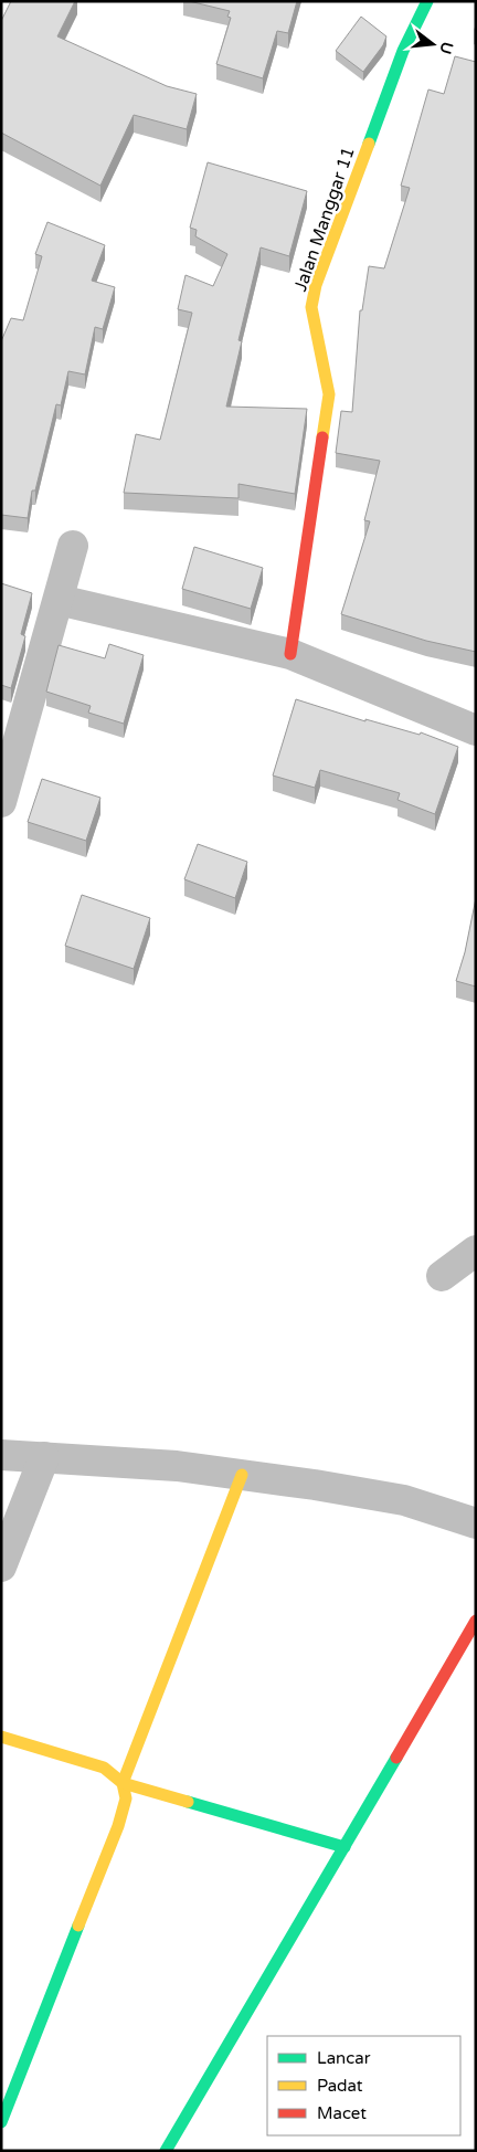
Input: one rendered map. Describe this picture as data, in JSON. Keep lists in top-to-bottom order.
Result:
{
  "streets": {
    "street": ["Jalan Manggar 11"]
  },
  "legend": ["Lancar", "Padat", "Macet"],
  "north": "right"
}
